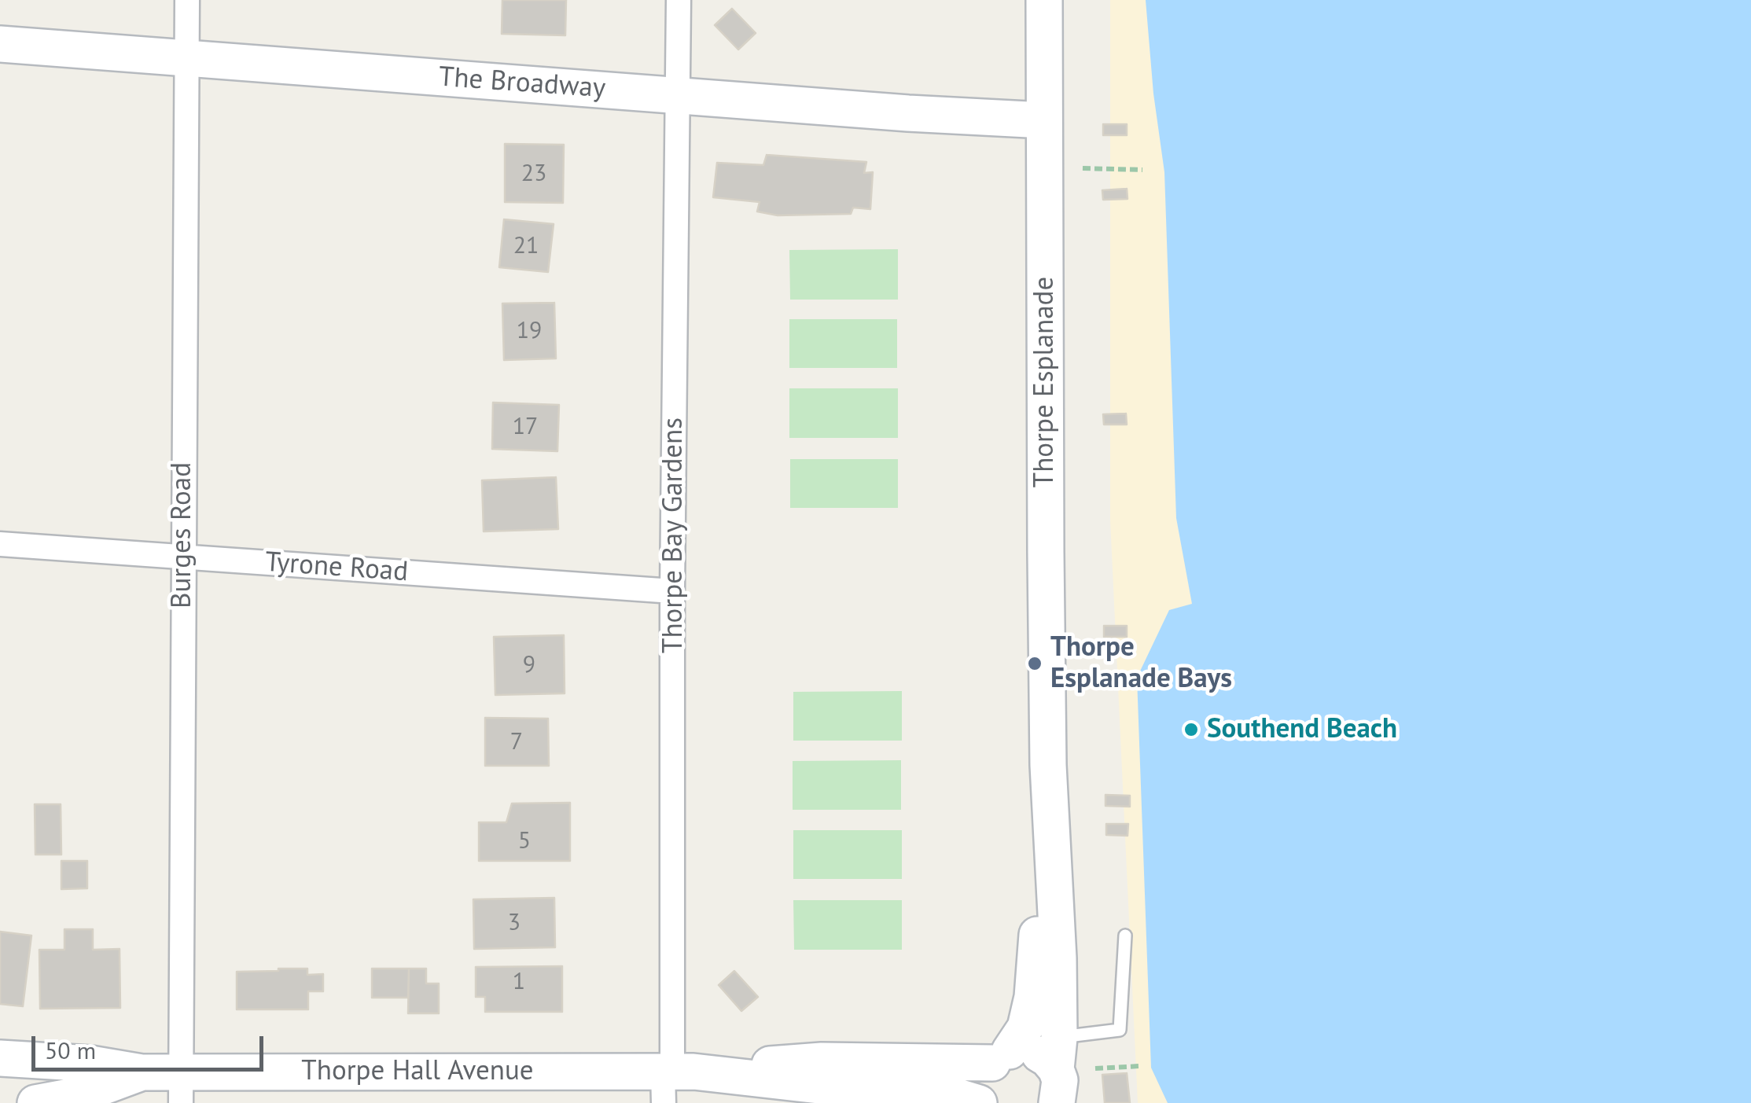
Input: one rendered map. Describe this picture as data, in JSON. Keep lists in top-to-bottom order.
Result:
{
  "streets": {
    "street": [
      "The Broadway",
      "Thorpe Esplanade",
      "Burges Road",
      "Thorpe Bay Gardens",
      "Tyrone Road",
      "Thorpe Hall Avenue"
    ]
  },
  "crossings": [
    ["The Broadway", "Thorpe Esplanade"],
    ["The Broadway", "Burges Road"],
    ["The Broadway", "Thorpe Bay Gardens"],
    ["Thorpe Esplanade", "Thorpe Hall Avenue"],
    ["Burges Road", "Tyrone Road"],
    ["Burges Road", "Thorpe Hall Avenue"],
    ["Thorpe Bay Gardens", "Tyrone Road"],
    ["Thorpe Bay Gardens", "Thorpe Hall Avenue"]
  ],
  "places": ["Thorpe Esplanade Bays", "Southend Beach"],
  "house_numbers": [
    "23",
    "21",
    "19",
    "17",
    "9",
    "7",
    "5",
    "3",
    "1"
  ],
  "scale_bar": "50 m"
}
